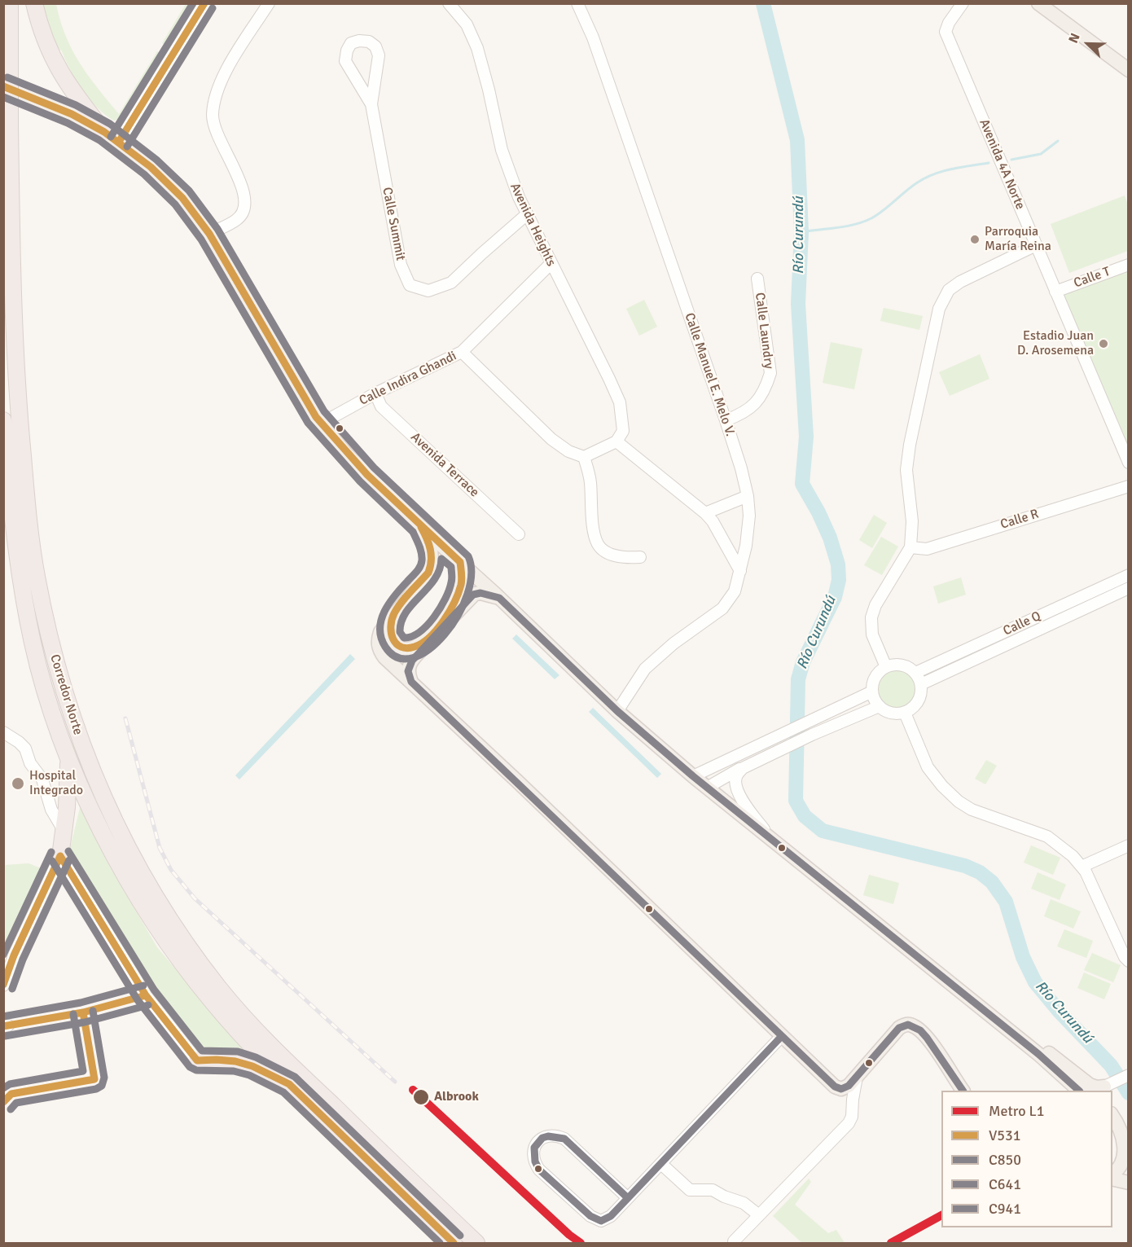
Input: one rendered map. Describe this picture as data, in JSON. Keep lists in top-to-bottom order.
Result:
{
  "streets": {
    "highway": ["Corredor Norte"],
    "street": [
      "Avenida 4A Norte",
      "Calle Summit",
      "Avenida Heights",
      "Calle T",
      "Calle Laundry",
      "Calle Manuel E. Melo V.",
      "Calle Indira Ghandi",
      "Avenida Terrace",
      "Calle R",
      "Calle Q"
    ]
  },
  "crossings": [
    ["Avenida 4A Norte", "Calle T"],
    ["Calle Summit", "Avenida Heights"],
    ["Avenida Heights", "Calle Indira Ghandi"],
    ["Calle Laundry", "Calle Manuel E. Melo V."],
    ["Calle Indira Ghandi", "Avenida Terrace"]
  ],
  "water": ["Río Curundú"],
  "places": [
    "Parroquia María Reina",
    "Estadio Juan D. Arosemena",
    "Hospital Integrado",
    "Albrook"
  ],
  "lines": [
    "transit line V531",
    "transit line C941",
    "transit line C641",
    "transit line C850",
    "metro line L1"
  ],
  "legend": [
    "Metro L1",
    "V531",
    "C850",
    "C641",
    "C941"
  ],
  "north": "top left"
}
